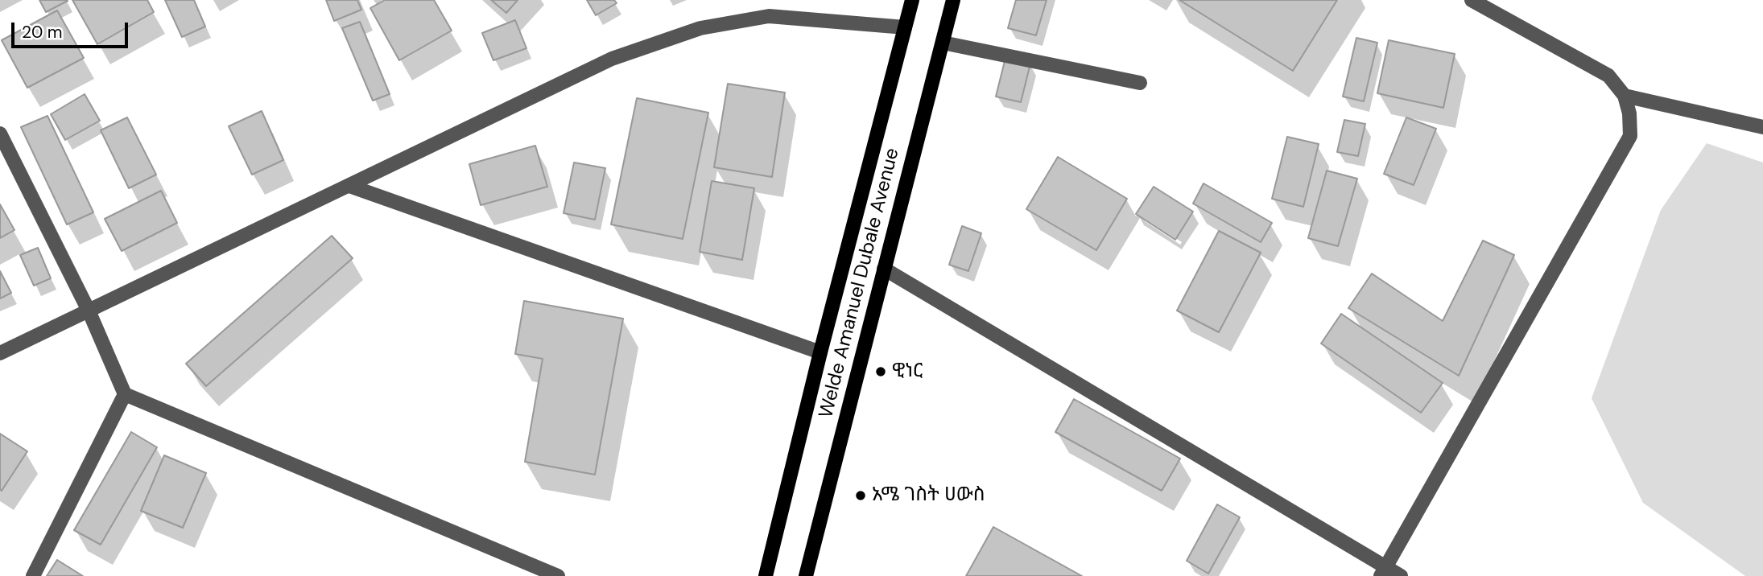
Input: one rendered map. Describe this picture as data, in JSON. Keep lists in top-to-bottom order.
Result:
{
  "streets": {
    "main road": ["Welde Amanuel Dubale Avenue"]
  },
  "places": ["ዊነር", "አሜ ገስት ሀውስ"],
  "scale_bar": "20 m"
}
